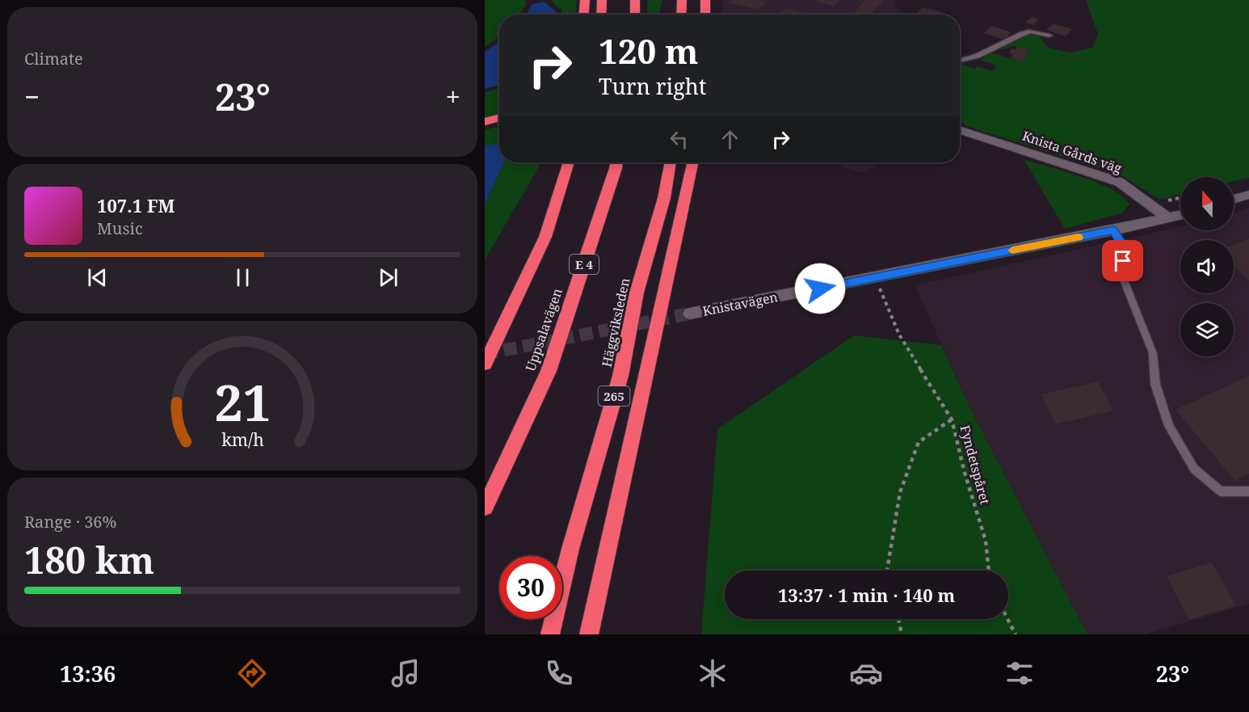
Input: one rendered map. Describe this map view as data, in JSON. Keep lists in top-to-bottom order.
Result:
{
  "streets": {
    "highway": [
      "E 4",
      "Häggviksleden",
      "Uppsalavägen",
      "265"
    ],
    "street": ["Knista Gårds väg", "Knistavägen"],
    "path": ["Fyndetspåret"]
  },
  "crossings": [
    ["Knista Gårds väg", "Knistavägen"]
  ],
  "north": "top",
  "page": {
    "tile": [
      "Climate",
      ["Range · 36%", "180 km"]
    ],
    "turn": ["120 m", "Turn right"],
    "heat": ["−", "23°", "+"],
    "song": ["107.1 FM", "Music"],
    "limit": "30",
    "trip": "13:37 · 1 min · 140 m",
    "tabs": ["13:36", "23°"],
    "gauge": ["21", "km/h"]
  }
}
